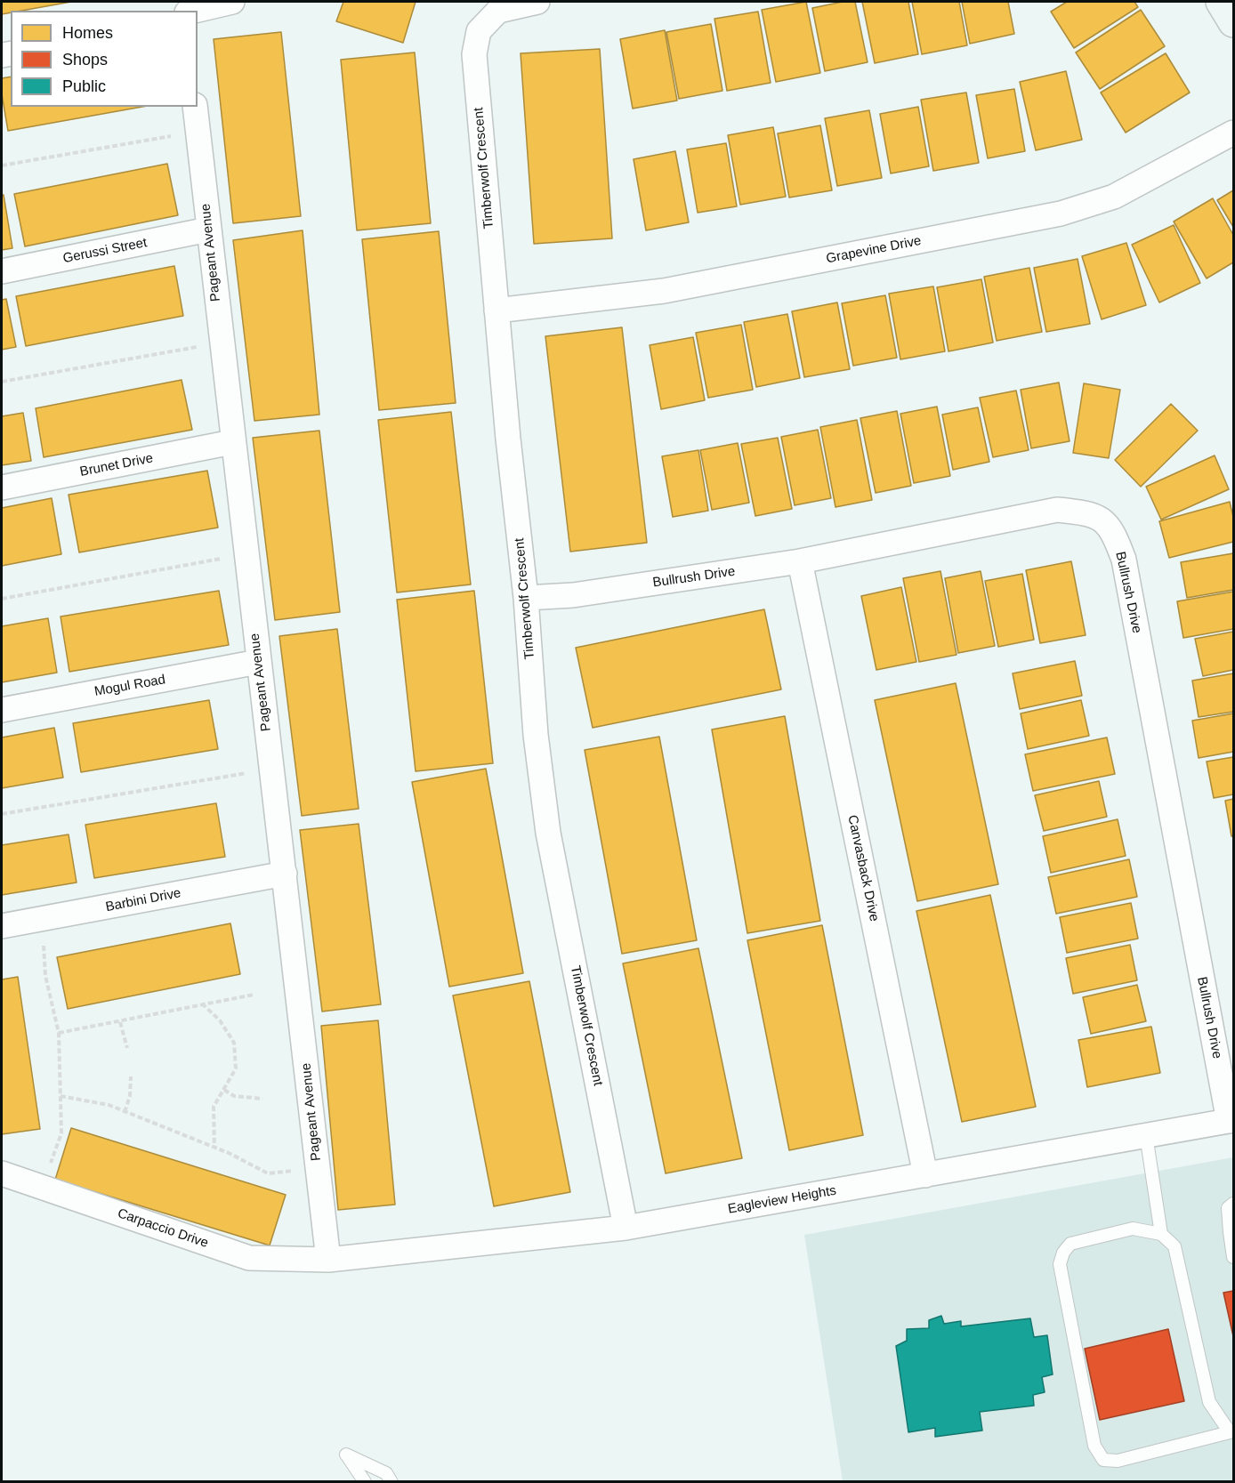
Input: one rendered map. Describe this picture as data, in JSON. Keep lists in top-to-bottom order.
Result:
{
  "streets": {
    "street": [
      "Timberwolf Crescent",
      "Grapevine Drive",
      "Gerussi Street",
      "Pageant Avenue",
      "Brunet Drive",
      "Bullrush Drive",
      "Mogul Road",
      "Canvasback Drive",
      "Barbini Drive",
      "Eagleview Heights",
      "Carpaccio Drive"
    ]
  },
  "crossings": [
    ["Timberwolf Crescent", "Grapevine Drive"],
    ["Timberwolf Crescent", "Bullrush Drive"],
    ["Timberwolf Crescent", "Eagleview Heights"],
    ["Gerussi Street", "Pageant Avenue"],
    ["Pageant Avenue", "Brunet Drive"],
    ["Pageant Avenue", "Mogul Road"],
    ["Pageant Avenue", "Barbini Drive"],
    ["Pageant Avenue", "Eagleview Heights"],
    ["Pageant Avenue", "Carpaccio Drive"],
    ["Bullrush Drive", "Canvasback Drive"],
    ["Bullrush Drive", "Eagleview Heights"],
    ["Canvasback Drive", "Eagleview Heights"],
    ["Eagleview Heights", "Carpaccio Drive"]
  ],
  "legend": ["Homes", "Shops", "Public"]
}
